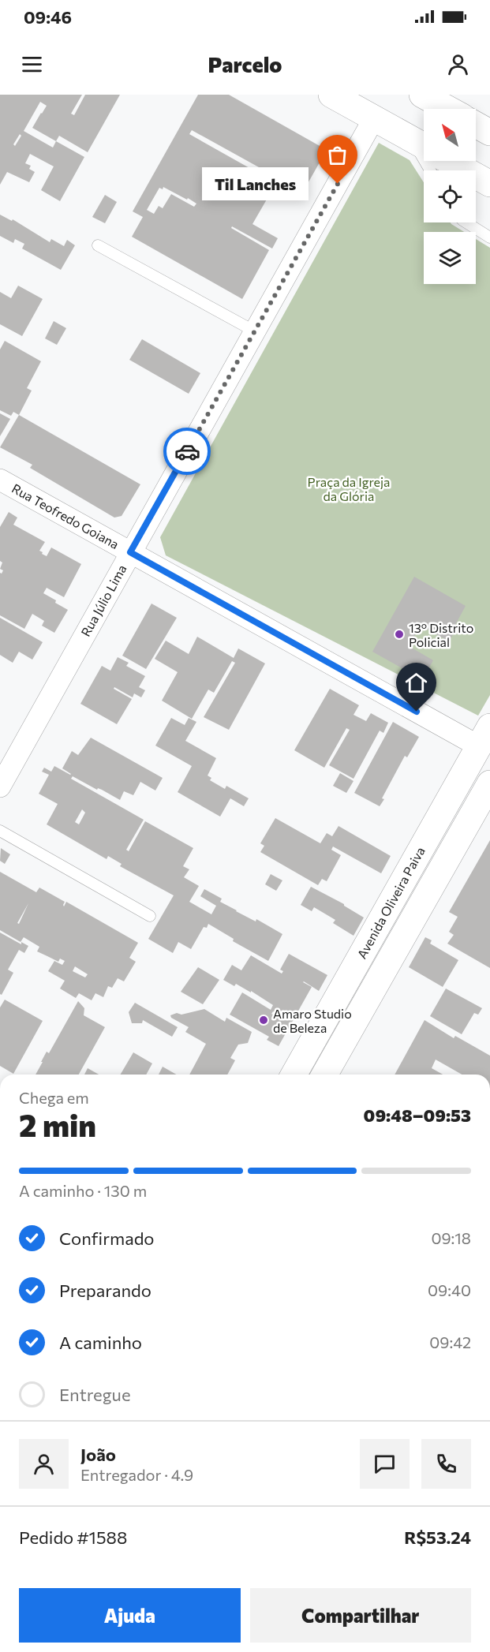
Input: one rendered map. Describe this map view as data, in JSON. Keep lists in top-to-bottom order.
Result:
{
  "streets": {
    "main road": ["Avenida Oliveira Paiva"],
    "street": ["Rua Teofredo Goiana", "Rua Júlio Lima"]
  },
  "crossings": [
    ["Rua Teofredo Goiana", "Rua Júlio Lima"],
    ["Rua Teofredo Goiana", "Avenida Oliveira Paiva"]
  ],
  "parks": ["Praça da Igreja da Glória"],
  "places": ["Til Lanches", "13º Distrito Policial", "Amaro Studio de Beleza"],
  "north": "top left",
  "page": {
    "status": "09:46",
    "header": "Parcelo",
    "bubble": "Til Lanches",
    "heading": ["2 min", "Chega em", "09:48–09:53"],
    "panel": [
      "João",
      "Entregador · 4.9",
      "Pedido #1588",
      "R$53.24"
    ],
    "bar": "A caminho · 130 m",
    "list": [
      ["Confirmado", "09:18"],
      ["Preparando", "09:40"],
      ["A caminho", "09:42"],
      "Entregue"
    ],
    "buttons": ["Ajuda", "Compartilhar"]
  }
}
